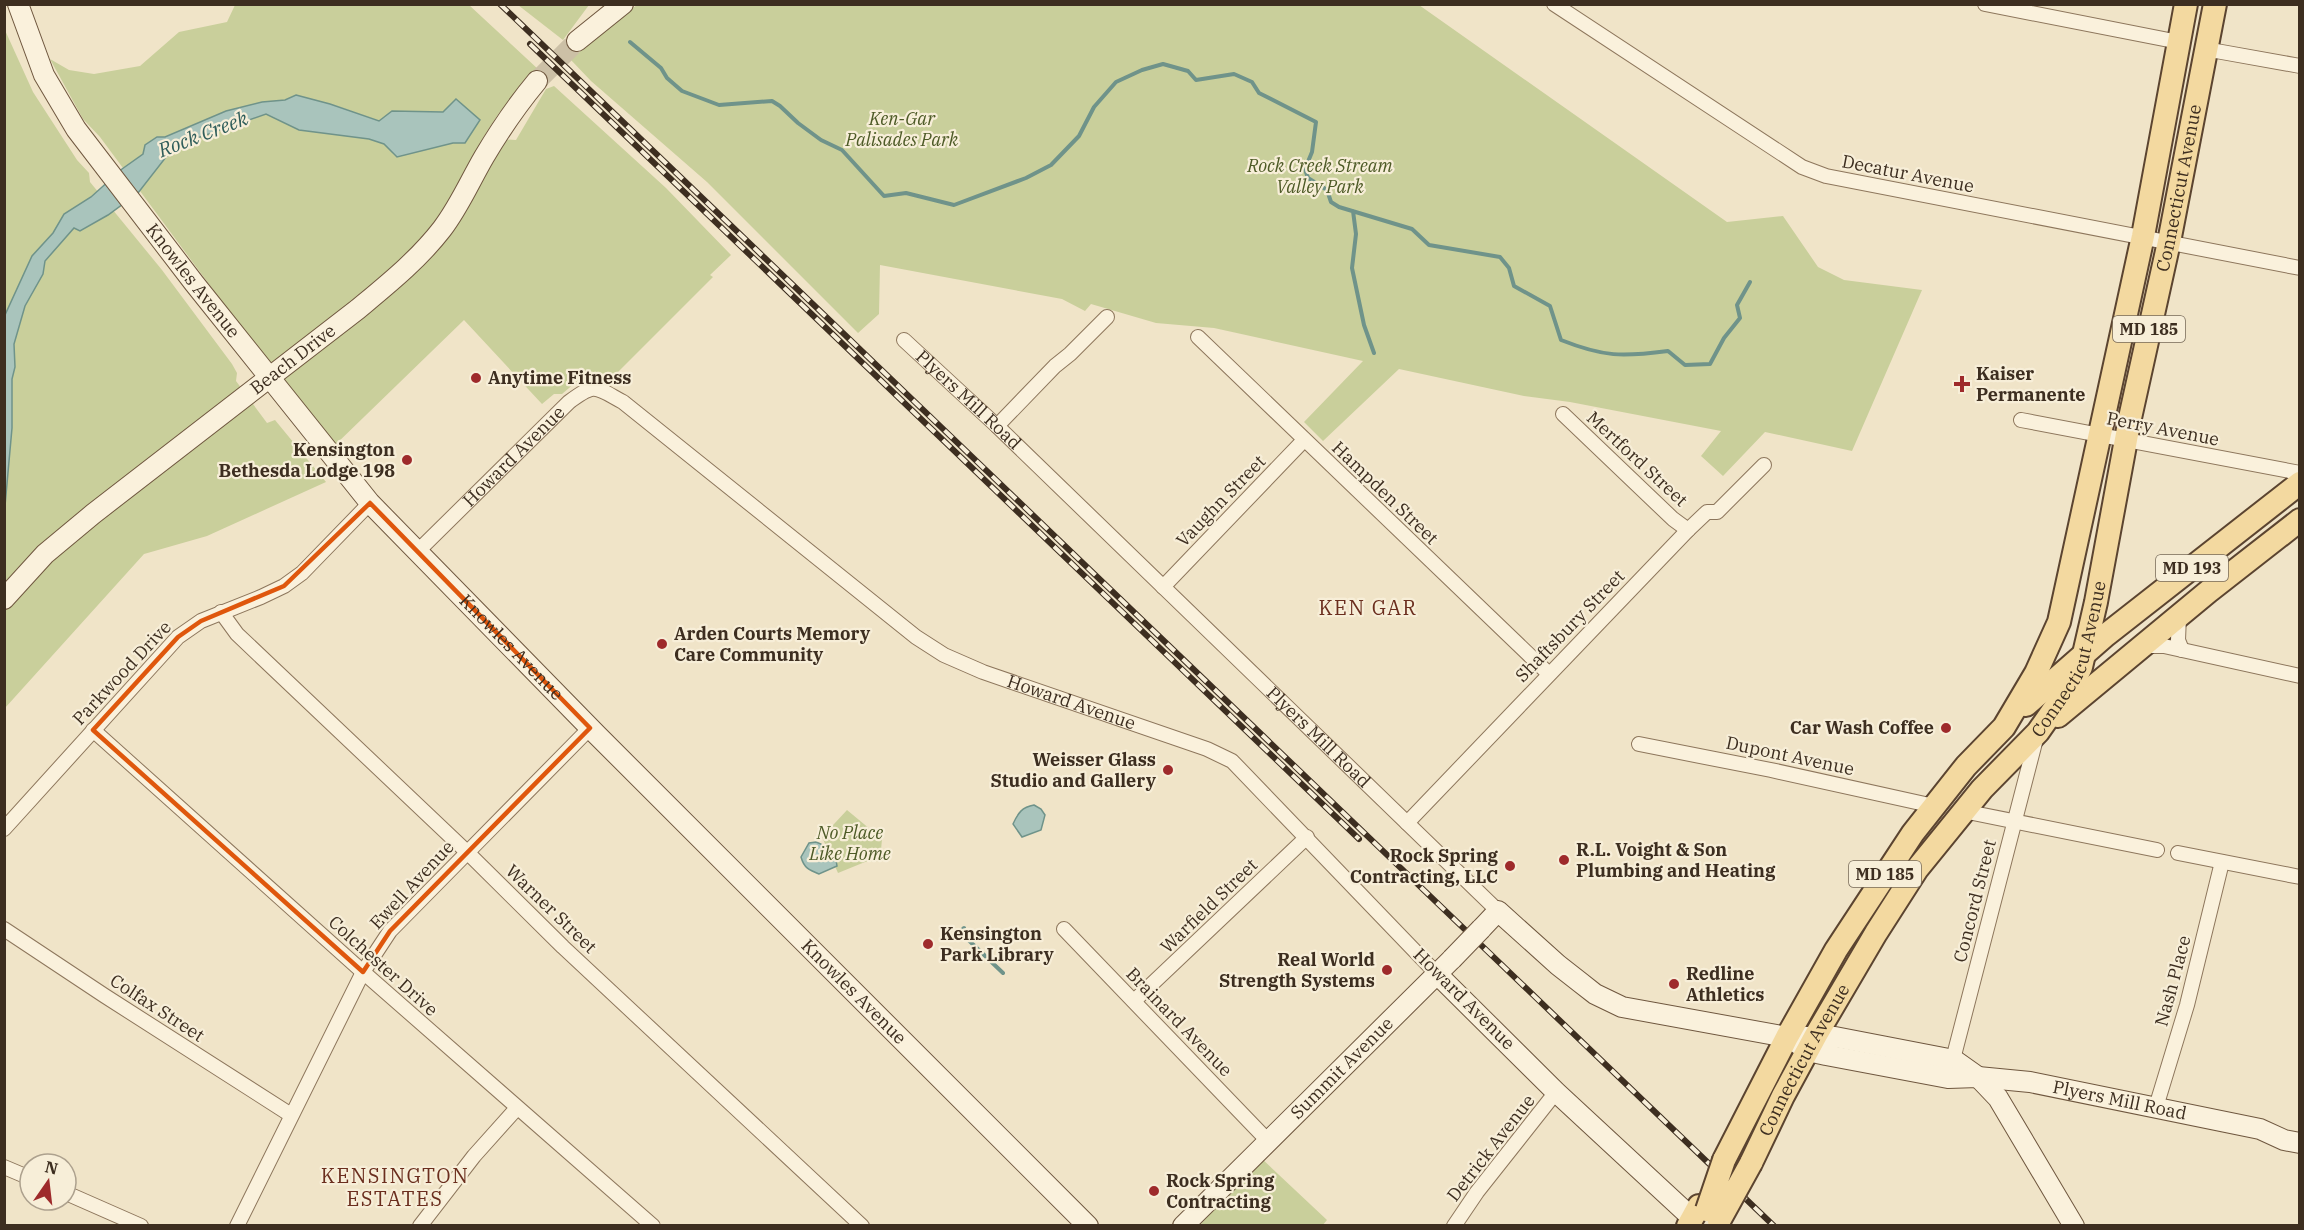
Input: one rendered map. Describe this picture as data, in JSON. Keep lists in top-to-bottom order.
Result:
{
  "streets": {
    "main road": ["Connecticut Avenue", "MD 185", "MD 193"],
    "street": [
      "Decatur Avenue",
      "Knowles Avenue",
      "Beach Drive",
      "Plyers Mill Road",
      "Perry Avenue",
      "Howard Avenue",
      "Mertford Street",
      "Hampden Street",
      "Vaughn Street",
      "Shaftsbury Street",
      "Parkwood Drive",
      "Dupont Avenue",
      "Ewell Avenue",
      "Concord Street",
      "Warfield Street",
      "Warner Street",
      "Colchester Drive",
      "Nash Place",
      "Colfax Street",
      "Brainard Avenue",
      "Summit Avenue",
      "Detrick Avenue"
    ]
  },
  "crossings": [
    ["Decatur Avenue", "Connecticut Avenue"],
    ["Connecticut Avenue", "Plyers Mill Road"],
    ["Connecticut Avenue", "Perry Avenue"],
    ["Connecticut Avenue", "Howard Avenue"],
    ["Connecticut Avenue", "MD 193"],
    ["Connecticut Avenue", "Dupont Avenue"],
    ["Connecticut Avenue", "Concord Street"],
    ["Knowles Avenue", "Beach Drive"],
    ["Knowles Avenue", "Howard Avenue"],
    ["Knowles Avenue", "Parkwood Drive"],
    ["Knowles Avenue", "Ewell Avenue"],
    ["Plyers Mill Road", "Vaughn Street"],
    ["Plyers Mill Road", "Shaftsbury Street"],
    ["Plyers Mill Road", "Concord Street"],
    ["Plyers Mill Road", "Nash Place"],
    ["Plyers Mill Road", "Summit Avenue"],
    ["Howard Avenue", "Warfield Street"],
    ["Howard Avenue", "Summit Avenue"],
    ["Howard Avenue", "Detrick Avenue"],
    ["Mertford Street", "Shaftsbury Street"],
    ["Hampden Street", "Vaughn Street"],
    ["Hampden Street", "Shaftsbury Street"],
    ["MD 193", "Concord Street"],
    ["Parkwood Drive", "Warner Street"],
    ["Parkwood Drive", "Colchester Drive"],
    ["Ewell Avenue", "Warner Street"],
    ["Ewell Avenue", "Colchester Drive"],
    ["Ewell Avenue", "Colfax Street"],
    ["Warfield Street", "Brainard Avenue"],
    ["Brainard Avenue", "Summit Avenue"]
  ],
  "districts": ["KEN GAR", "KENSINGTON ESTATES"],
  "water": ["Rock Creek"],
  "parks": ["Ken-Gar Palisades Park", "Rock Creek Stream Valley Park", "No Place Like Home"],
  "places": {
    "other": [
      "Anytime Fitness",
      "Kensington Bethesda Lodge 198",
      "Arden Courts Memory Care Community",
      "Car Wash Coffee",
      "Weisser Glass Studio and Gallery",
      "R.L. Voight & Son Plumbing and Heating",
      "Rock Spring Contracting, LLC",
      "Kensington Park Library",
      "Real World Strength Systems",
      "Redline Athletics",
      "Rock Spring Contracting"
    ],
    "health": ["Kaiser Permanente"]
  },
  "north": "top"
}
